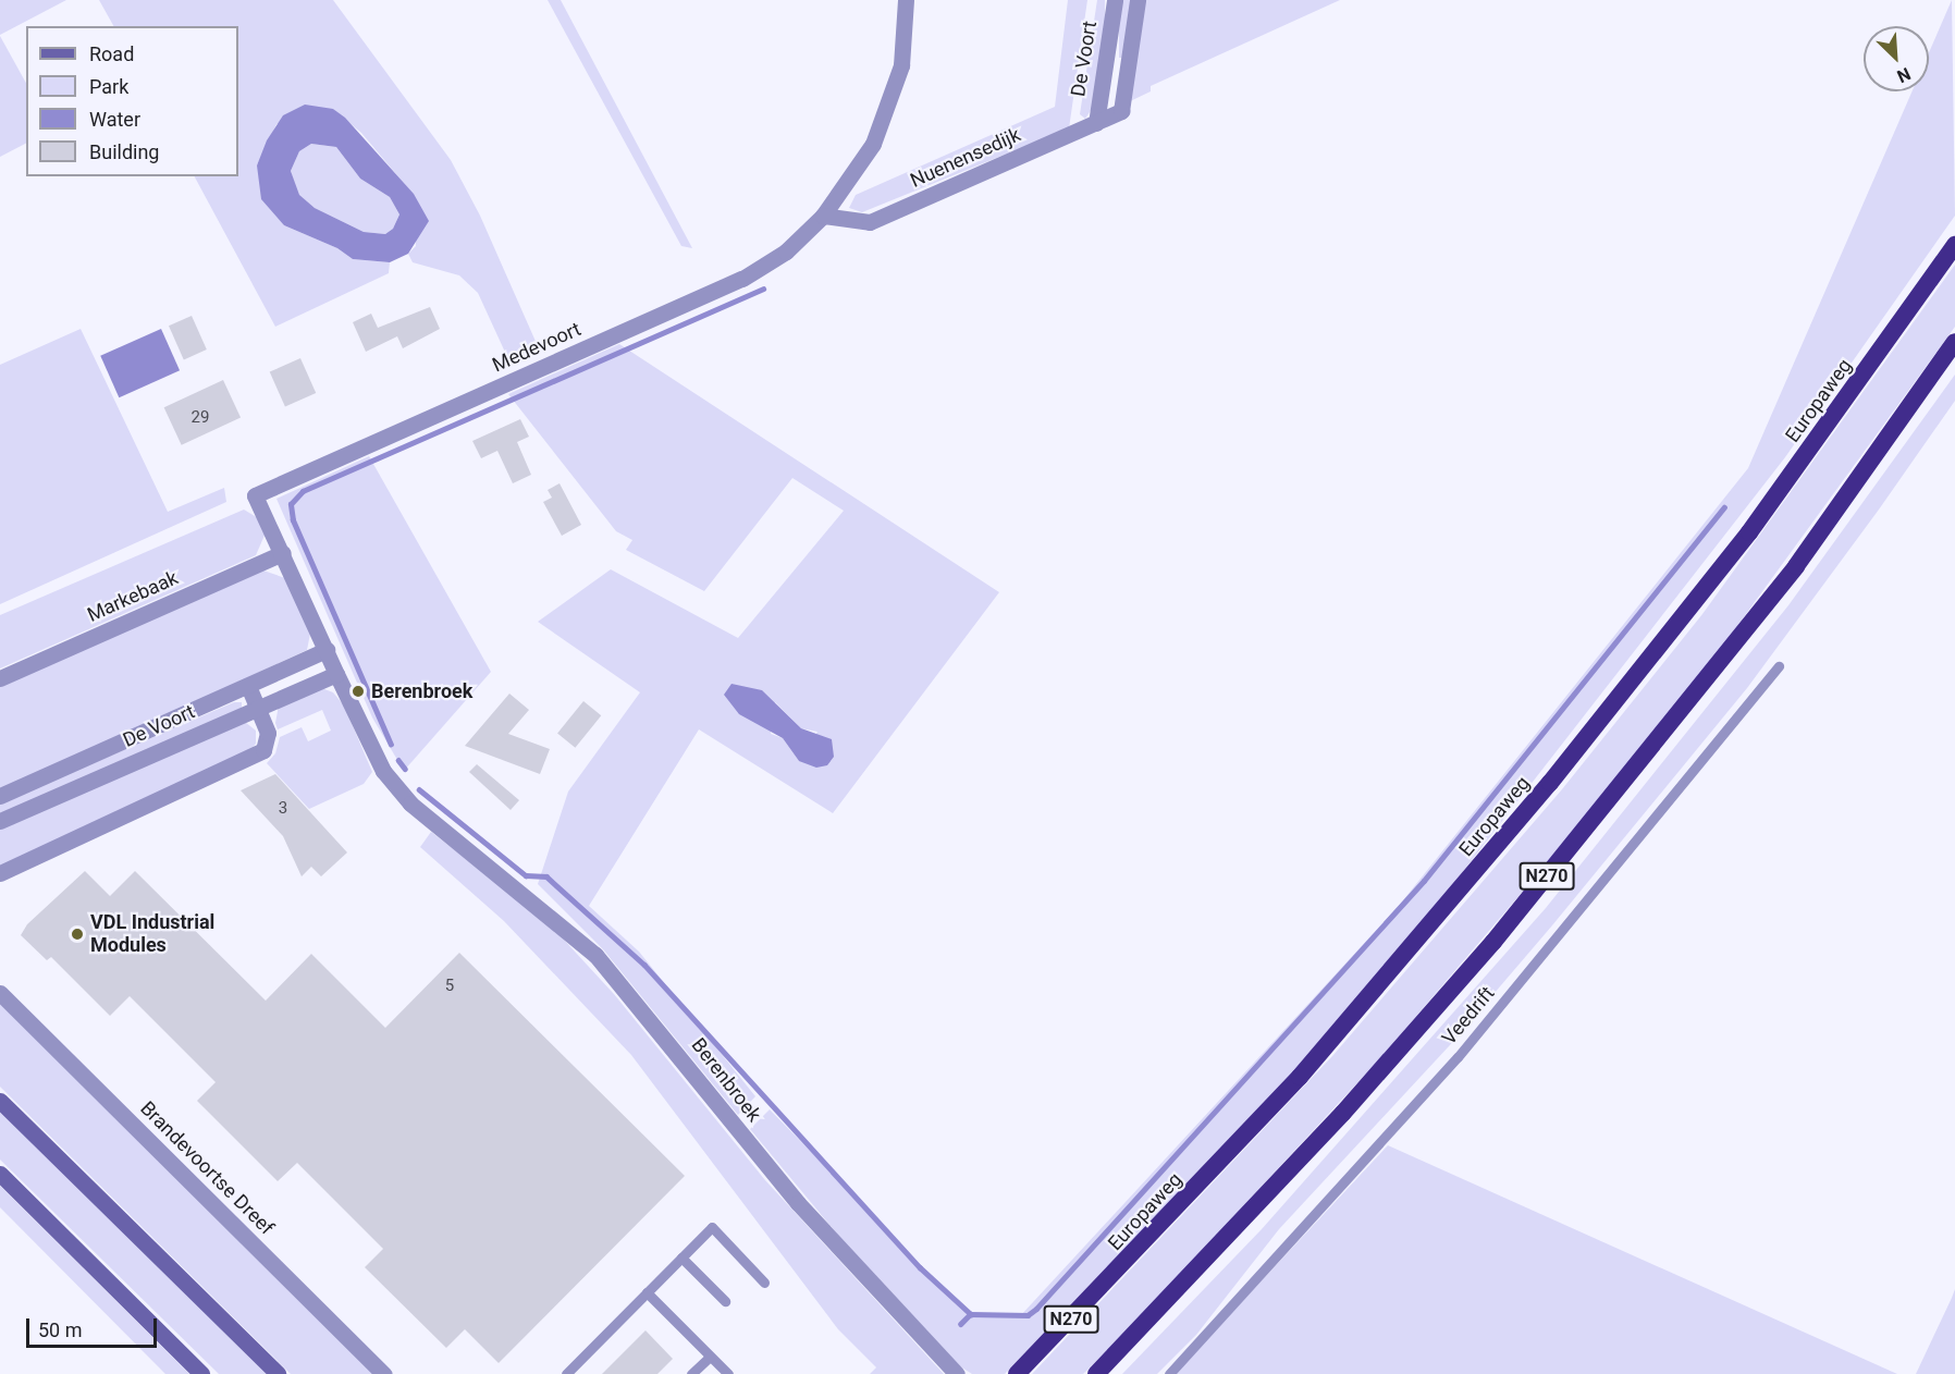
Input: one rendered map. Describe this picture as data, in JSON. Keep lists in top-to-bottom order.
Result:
{
  "streets": {
    "highway": ["Europaweg", "N270"],
    "street": [
      "De Voort",
      "Nuenensedijk",
      "Medevoort",
      "Markebaak",
      "Berenbroek",
      "Brandevoortse Dreef"
    ],
    "lane": ["Veedrift"]
  },
  "crossings": [
    ["De Voort", "Nuenensedijk"],
    ["De Voort", "Berenbroek"],
    ["Nuenensedijk", "Medevoort"],
    ["Medevoort", "Berenbroek"],
    ["Markebaak", "Berenbroek"]
  ],
  "places": ["Berenbroek", "VDL Industrial Modules"],
  "house_numbers": ["29", "3", "5"],
  "legend": [
    "Road",
    "Park",
    "Water",
    "Building"
  ],
  "scale_bar": "50 m",
  "north": "bottom right"
}
